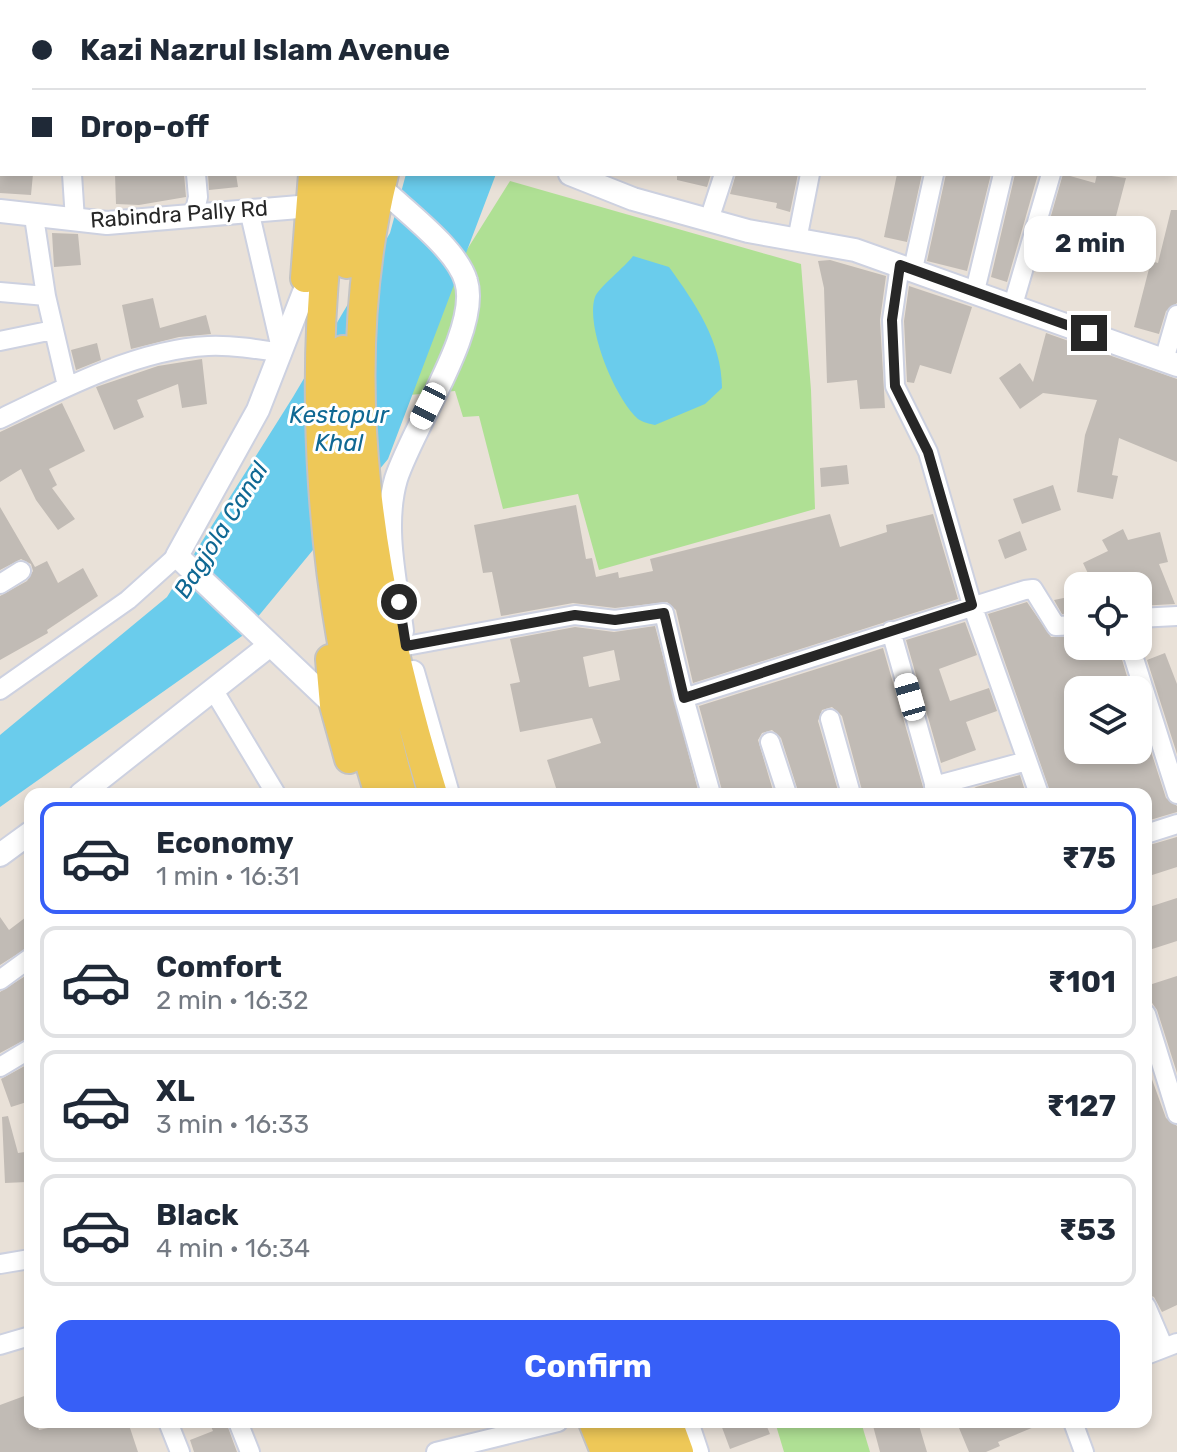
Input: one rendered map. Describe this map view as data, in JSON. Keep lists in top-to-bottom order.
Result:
{
  "streets": {
    "street": ["Rabindra Pally Rd"]
  },
  "water": ["Kestopur Khal", "Bagjola Canal"],
  "page": {
    "banner": ["Kazi Nazrul Islam Avenue", "Drop-off"],
    "bubble": "2 min",
    "list": [
      {
        "name": "Economy",
        "note": "1 min · 16:31",
        "value": "₹75"
      },
      {
        "name": "Comfort",
        "note": "2 min · 16:32",
        "value": "₹101"
      },
      {
        "name": "XL",
        "note": "3 min · 16:33",
        "value": "₹127"
      },
      {
        "name": "Black",
        "note": "4 min · 16:34",
        "value": "₹53"
      }
    ],
    "buttons": "Confirm"
  }
}
